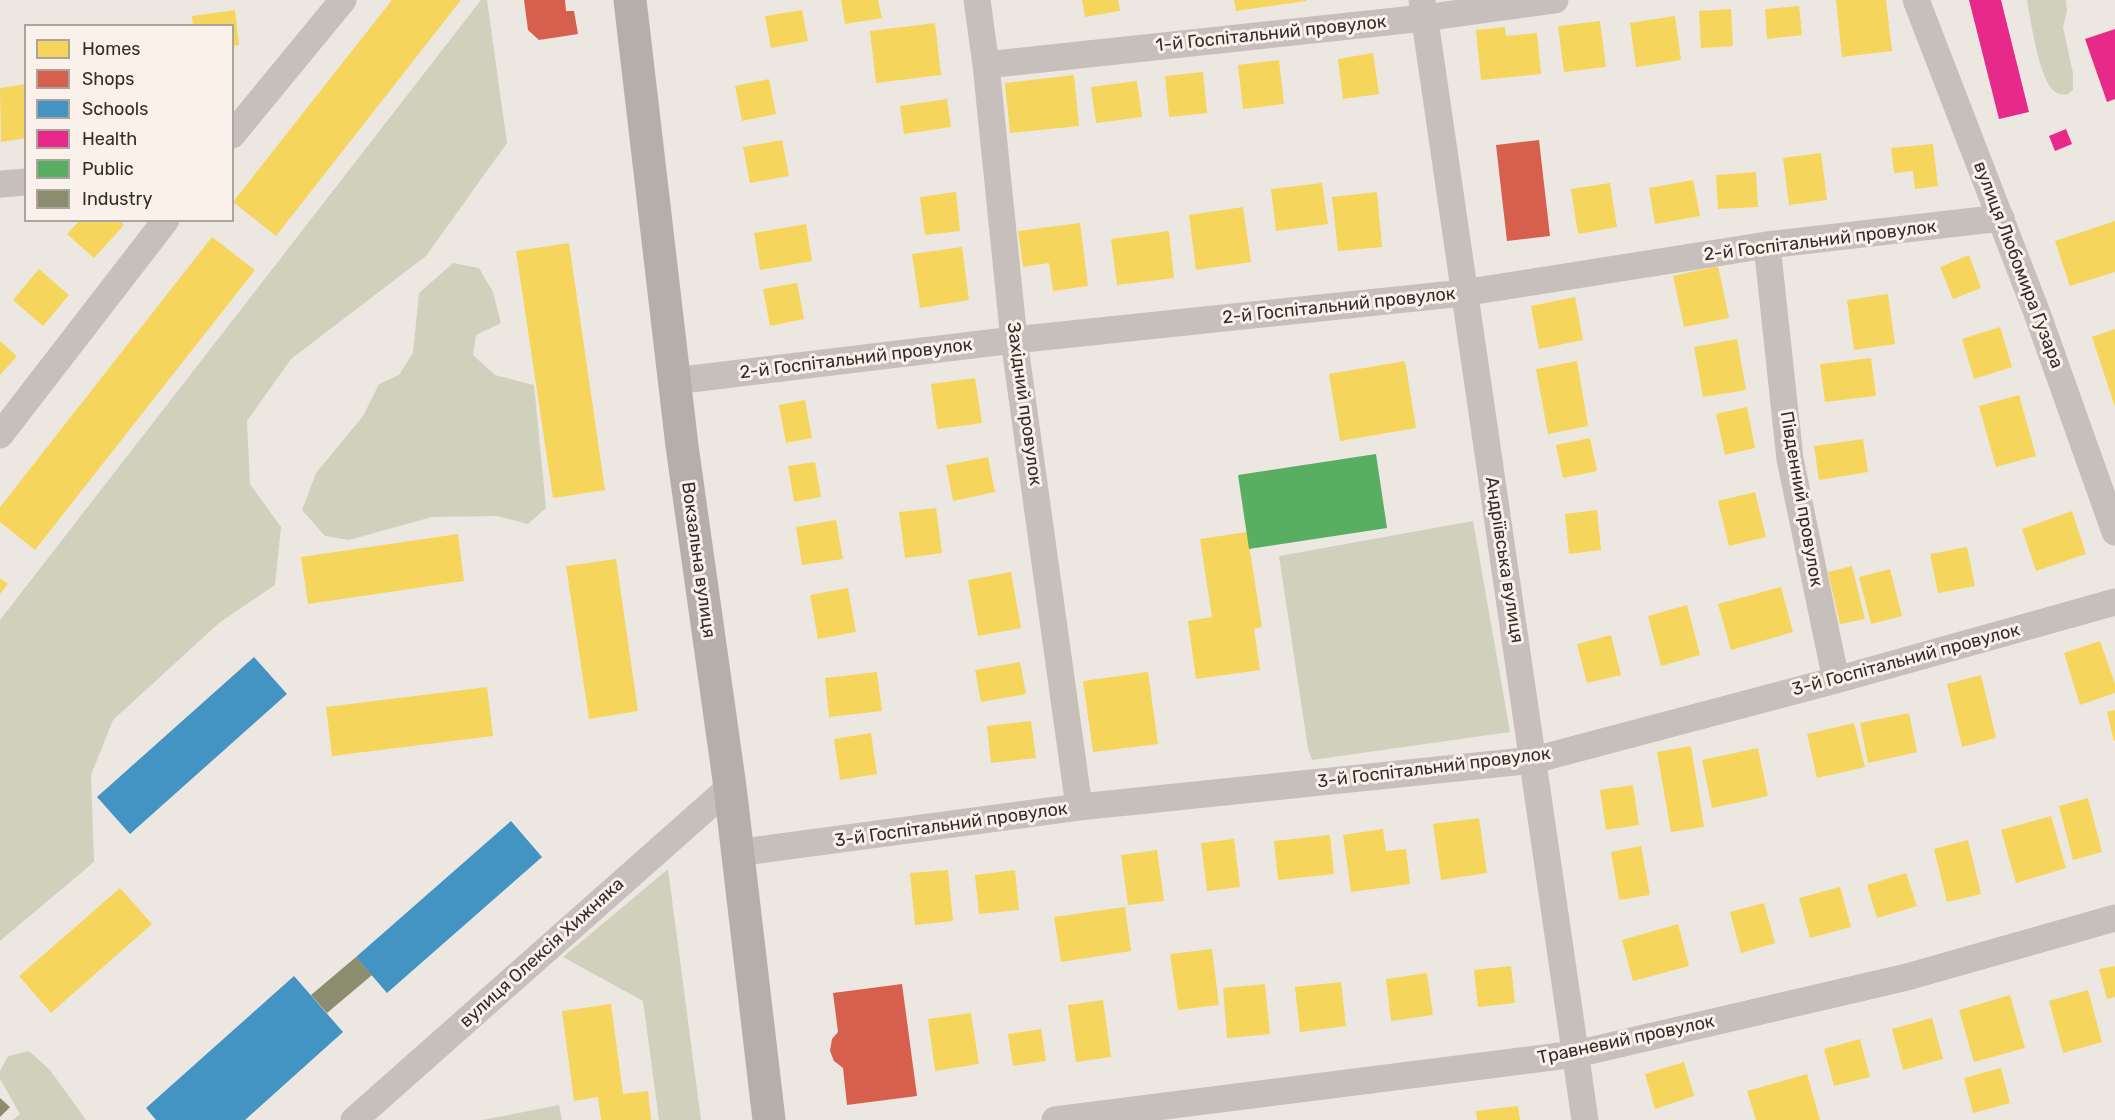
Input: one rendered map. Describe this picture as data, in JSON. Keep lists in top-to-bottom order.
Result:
{
  "streets": {
    "main road": ["Вокзальна вулиця"],
    "street": [
      "1-й Госпітальний провулок",
      "2-й Госпітальний провулок",
      "вулиця Любомира Гузара",
      "Західний провулок",
      "Південний провулок",
      "Андріївська вулиця",
      "3-й Госпітальний провулок",
      "вулиця Олексія Хижняка",
      "Травневий провулок"
    ]
  },
  "crossings": [
    ["1-й Госпітальний провулок", "Західний провулок"],
    ["1-й Госпітальний провулок", "Андріївська вулиця"],
    ["2-й Госпітальний провулок", "вулиця Любомира Гузара"],
    ["2-й Госпітальний провулок", "Західний провулок"],
    ["2-й Госпітальний провулок", "Південний провулок"],
    ["2-й Госпітальний провулок", "Вокзальна вулиця"],
    ["2-й Госпітальний провулок", "Андріївська вулиця"],
    ["Західний провулок", "3-й Госпітальний провулок"],
    ["Південний провулок", "3-й Госпітальний провулок"],
    ["Вокзальна вулиця", "3-й Госпітальний провулок"],
    ["Вокзальна вулиця", "вулиця Олексія Хижняка"],
    ["Андріївська вулиця", "3-й Госпітальний провулок"],
    ["Андріївська вулиця", "Травневий провулок"]
  ],
  "legend": [
    "Homes",
    "Shops",
    "Schools",
    "Health",
    "Public",
    "Industry"
  ]
}
